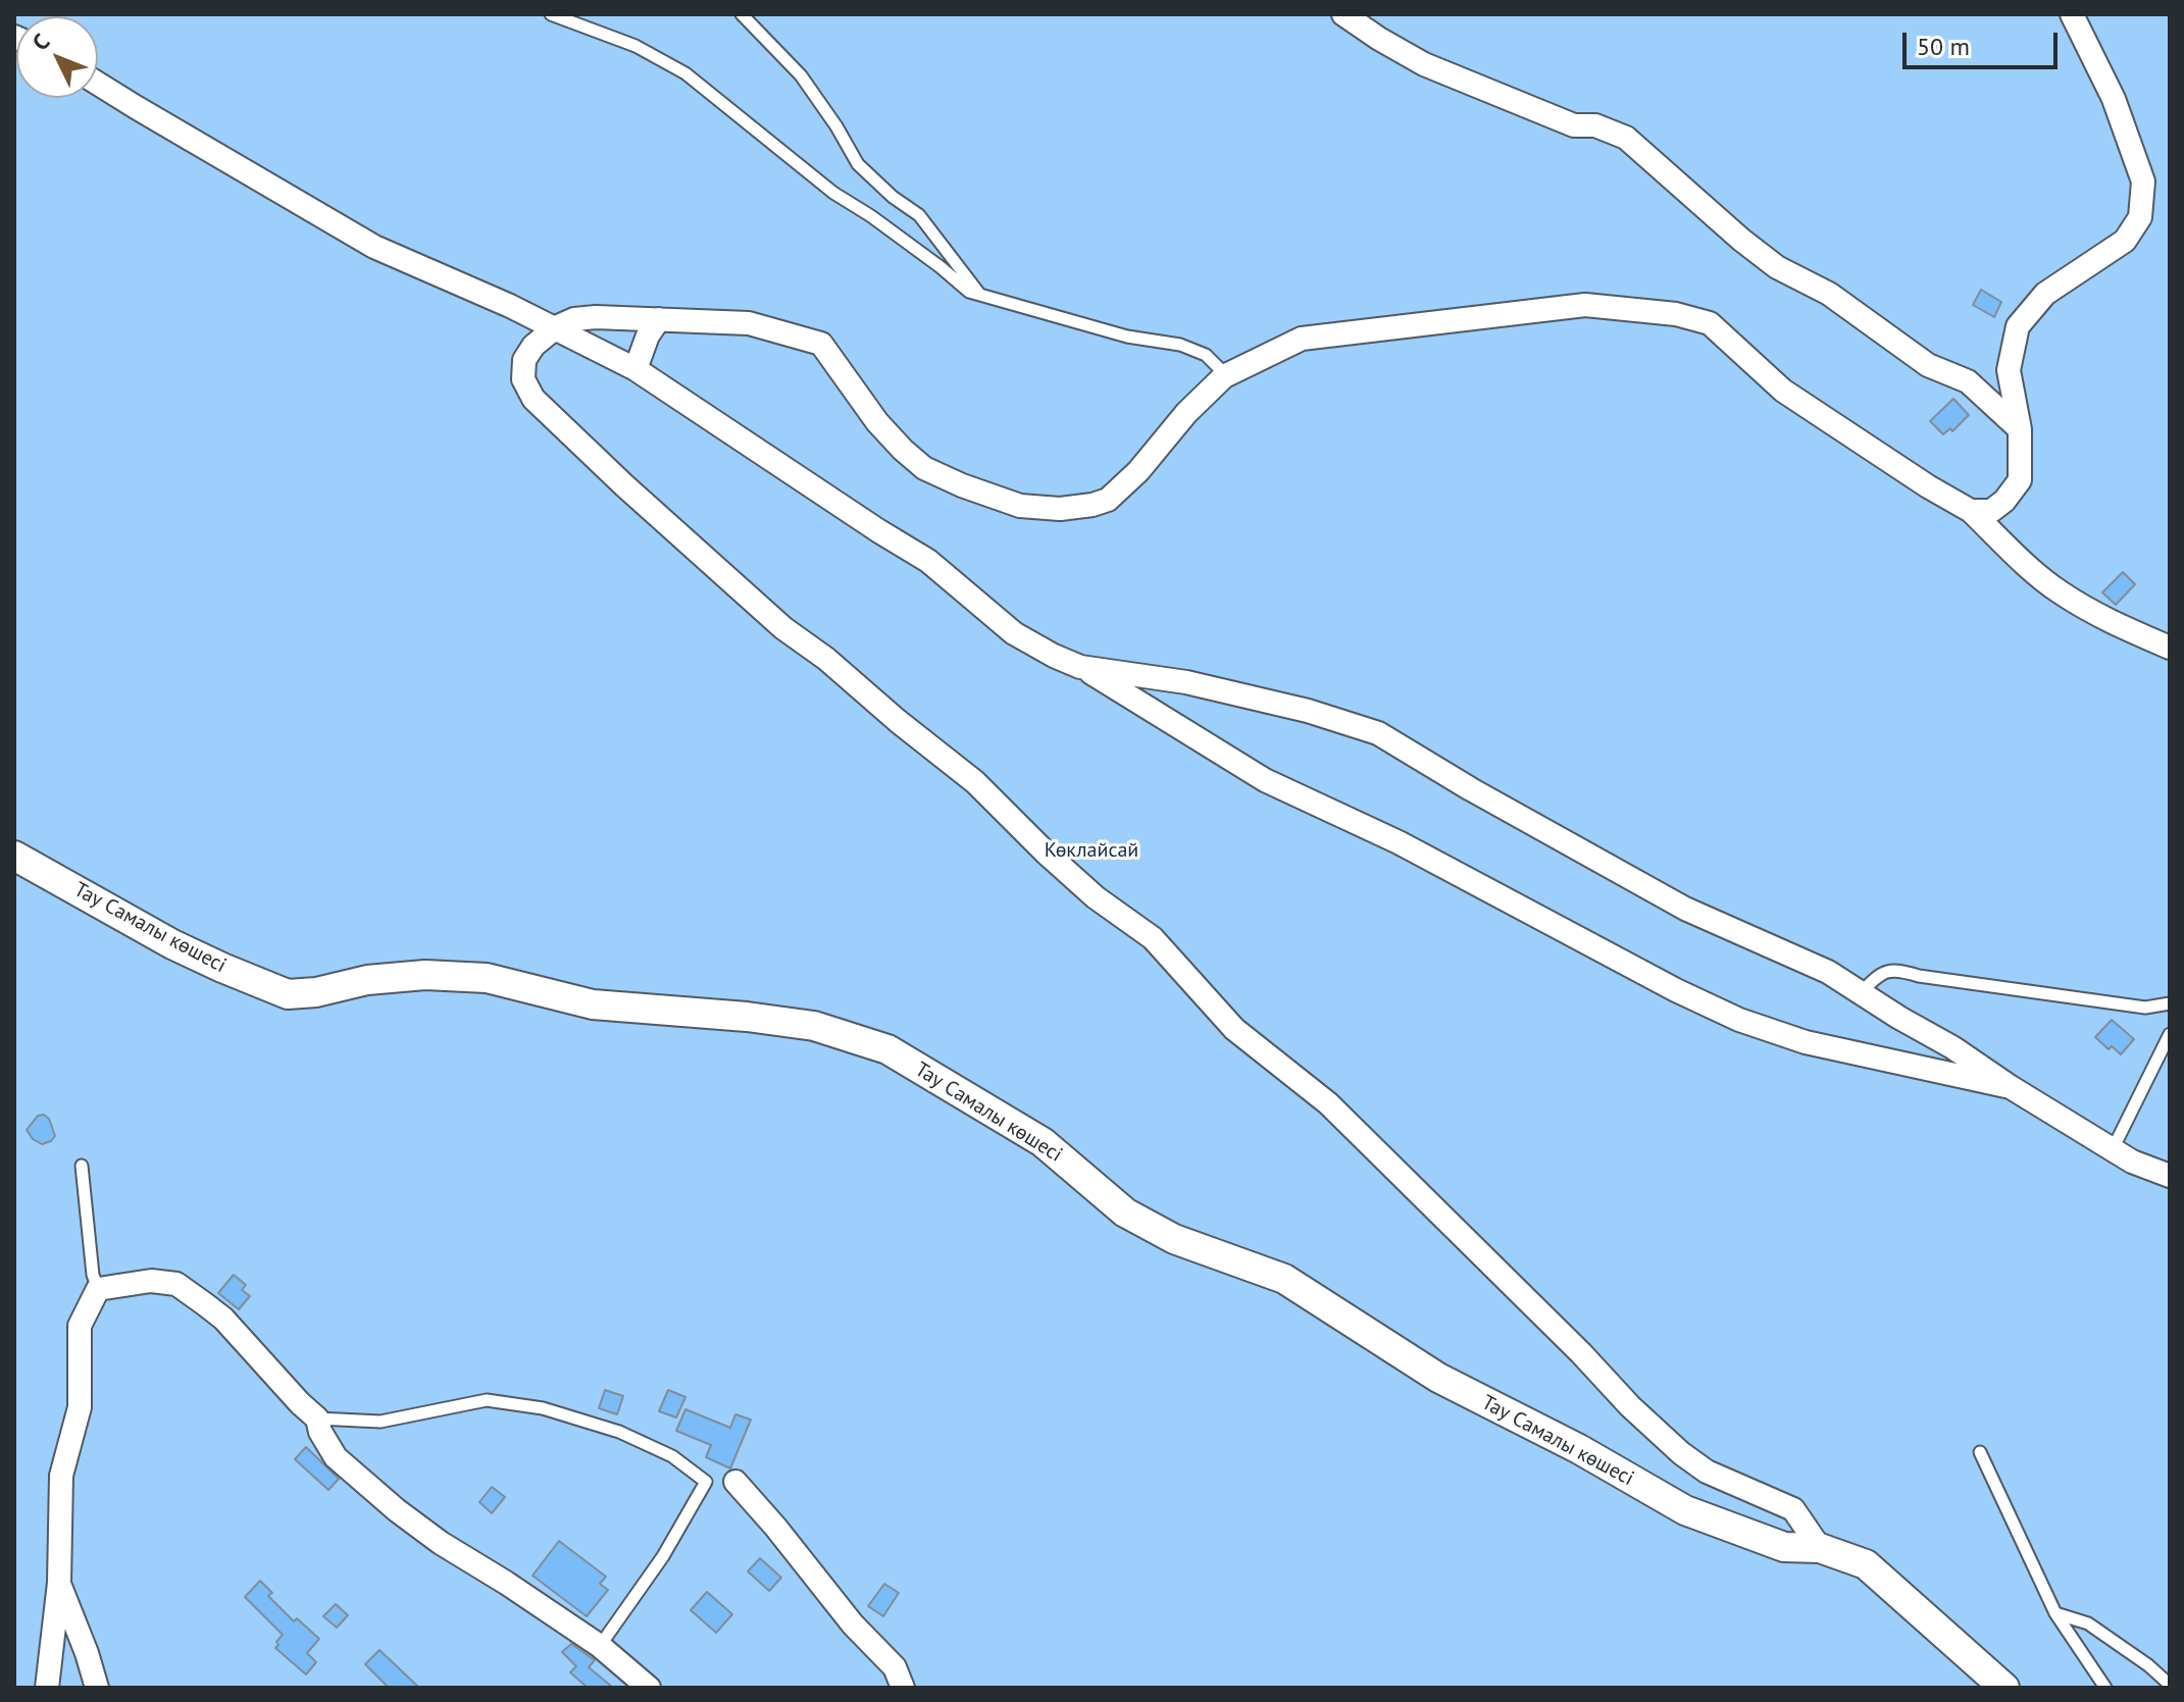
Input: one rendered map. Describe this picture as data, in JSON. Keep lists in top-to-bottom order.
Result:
{
  "streets": {
    "street": ["Тау Самалы көшесі"]
  },
  "parks": ["Көклайсай"],
  "scale_bar": "50 m",
  "north": "top left"
}
